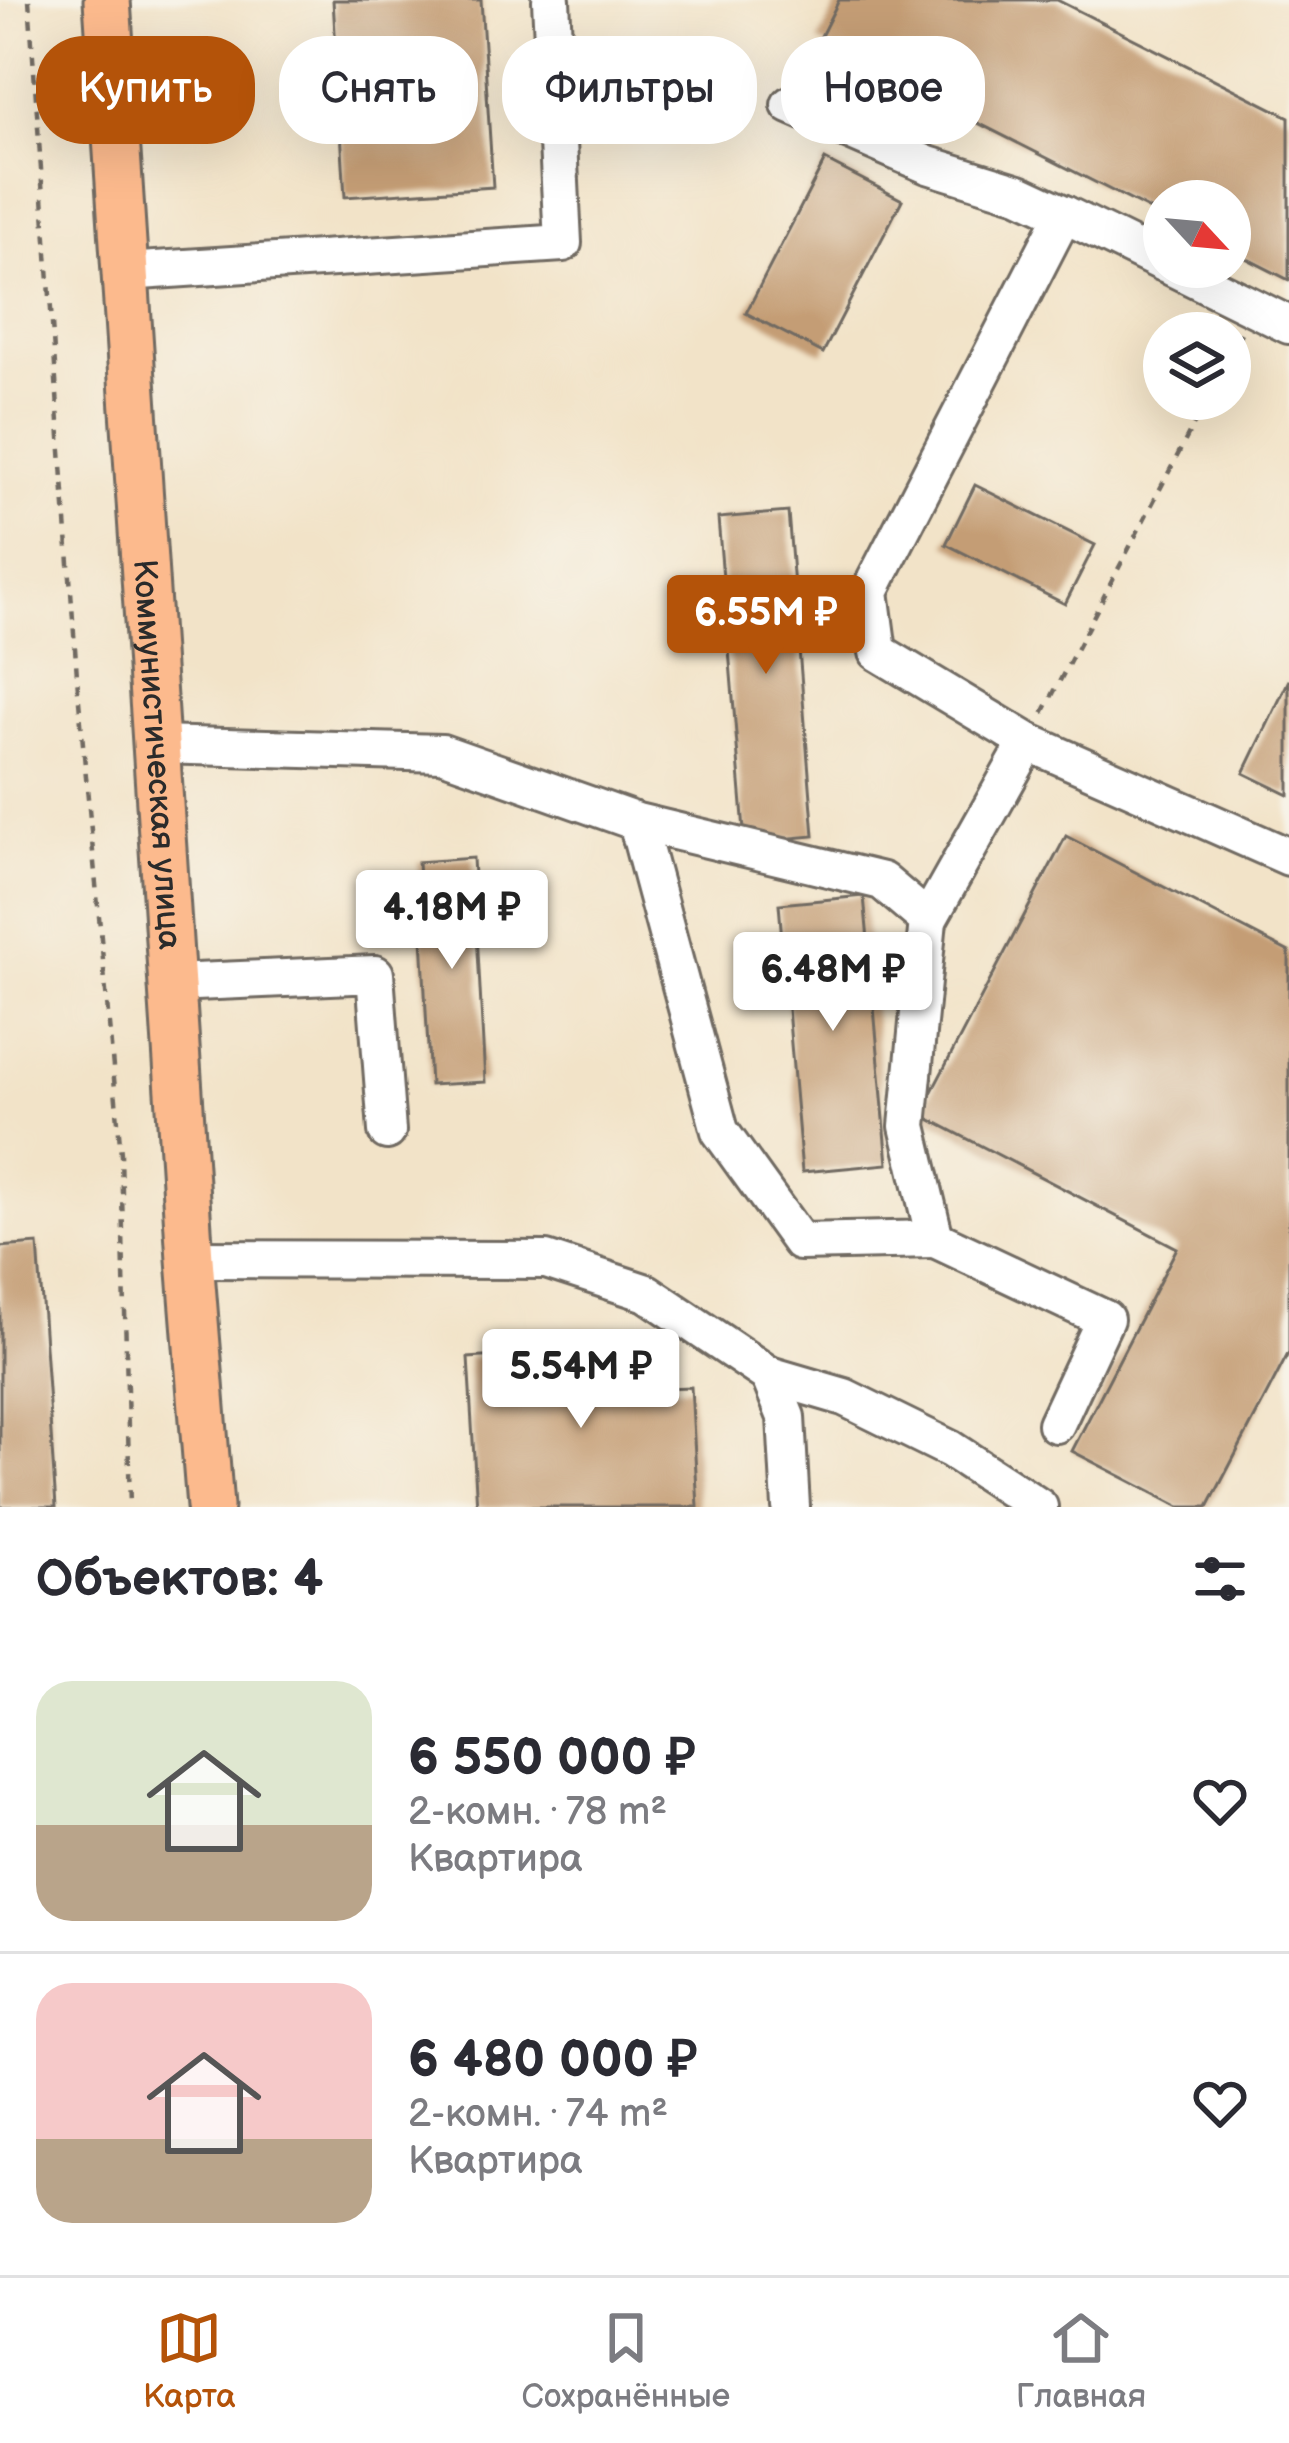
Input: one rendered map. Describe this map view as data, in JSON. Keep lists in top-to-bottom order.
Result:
{
  "streets": {
    "main road": ["Коммунистическая улица"]
  },
  "north": "bottom right",
  "page": {
    "chip": [
      "Купить",
      "Снять",
      "Фильтры",
      "Новое"
    ],
    "price": [
      "6.55M ₽",
      "4.18M ₽",
      "6.48M ₽",
      "5.54M ₽"
    ],
    "heading": "Объектов: 4",
    "list": [
      {
        "name": "6 550 000 ₽",
        "note": "2-комн. · 78 m² · Квартира"
      },
      {
        "name": "6 480 000 ₽",
        "note": "2-комн. · 74 m² · Квартира"
      }
    ],
    "tabs": ["Карта", "Сохранённые", "Главная"]
  }
}
